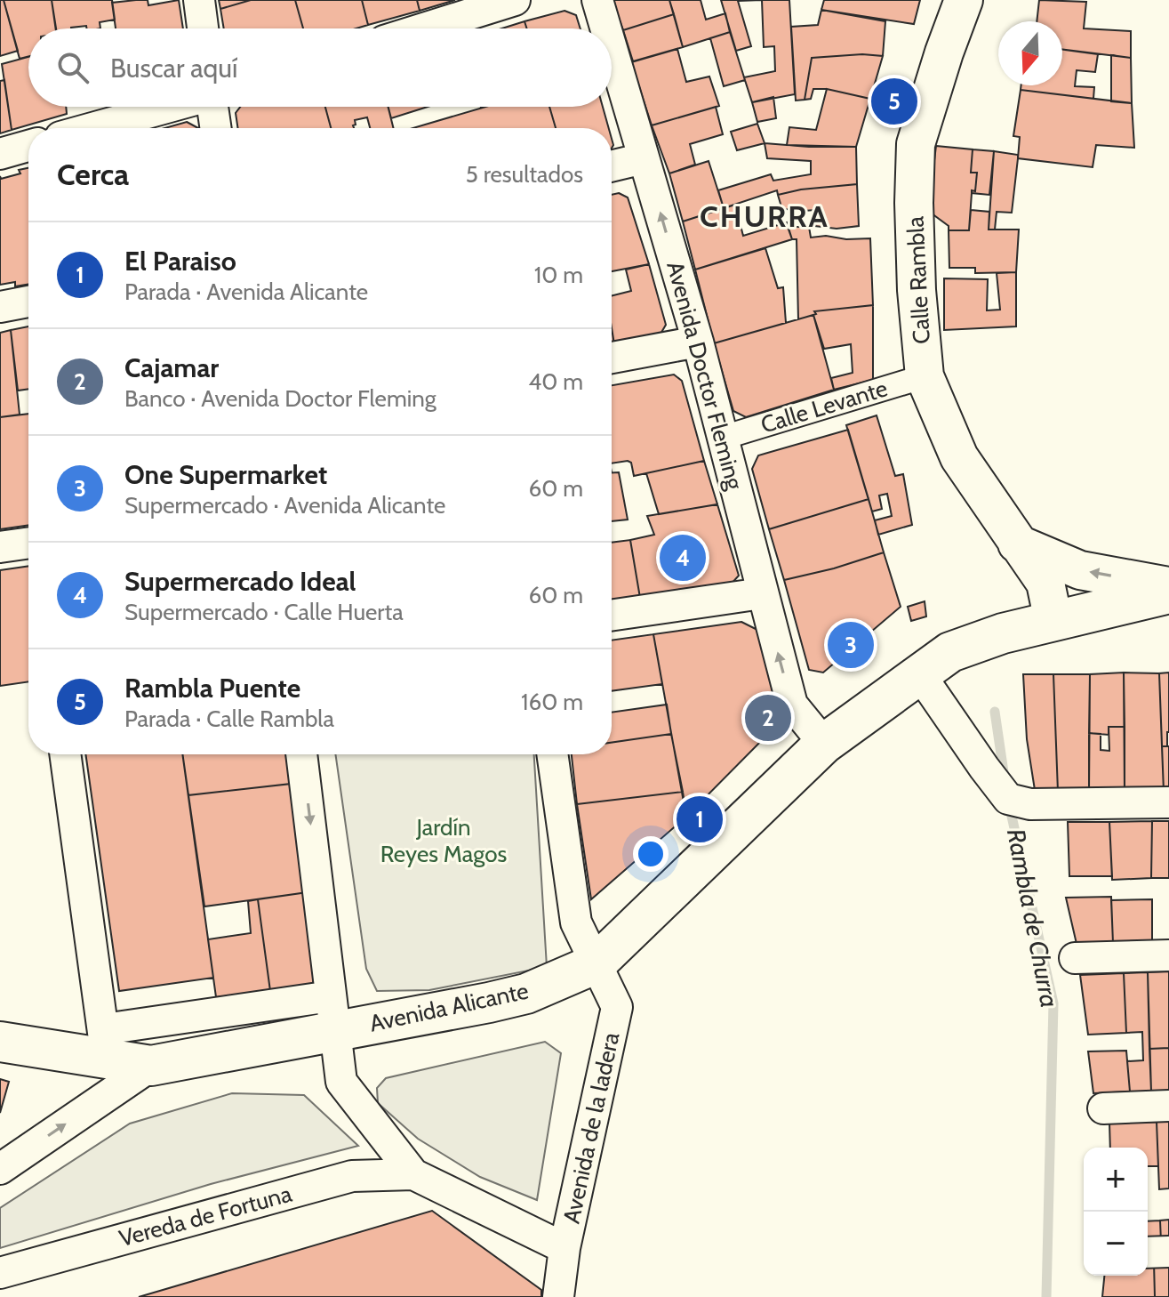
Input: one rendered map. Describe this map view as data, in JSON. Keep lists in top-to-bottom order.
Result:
{
  "streets": {
    "main road": ["Avenida Alicante"],
    "street": [
      "Calle Rambla",
      "Avenida Doctor Fleming",
      "Calle Levante",
      "Avenida de la ladera",
      "Vereda de Fortuna"
    ]
  },
  "crossings": [
    ["Calle Rambla", "Calle Levante"],
    ["Calle Rambla", "Avenida Alicante"],
    ["Avenida Doctor Fleming", "Calle Levante"],
    ["Avenida Doctor Fleming", "Avenida Alicante"],
    ["Avenida Alicante", "Avenida de la ladera"]
  ],
  "one_way": ["Avenida Doctor Fleming"],
  "districts": ["CHURRA"],
  "water": ["Rambla de Churra"],
  "parks": ["Jardín Reyes Magos"],
  "north": "bottom",
  "page": {
    "search": "Buscar aquí",
    "pins": [
      "5",
      "4",
      "3",
      "2",
      "1"
    ],
    "heading": ["Cerca", "5 resultados"],
    "list": [
      {
        "mark": "1",
        "name": "El Paraiso",
        "note": "Parada · Avenida Alicante",
        "value": "10 m"
      },
      {
        "mark": "2",
        "name": "Cajamar",
        "note": "Banco · Avenida Doctor Fleming",
        "value": "40 m"
      },
      {
        "mark": "3",
        "name": "One Supermarket",
        "note": "Supermercado · Avenida Alicante",
        "value": "60 m"
      },
      {
        "mark": "4",
        "name": "Supermercado Ideal",
        "note": "Supermercado · Calle Huerta",
        "value": "60 m"
      },
      {
        "mark": "5",
        "name": "Rambla Puente",
        "note": "Parada · Calle Rambla",
        "value": "160 m"
      }
    ],
    "map_buttons": ["+", "−"]
  }
}
